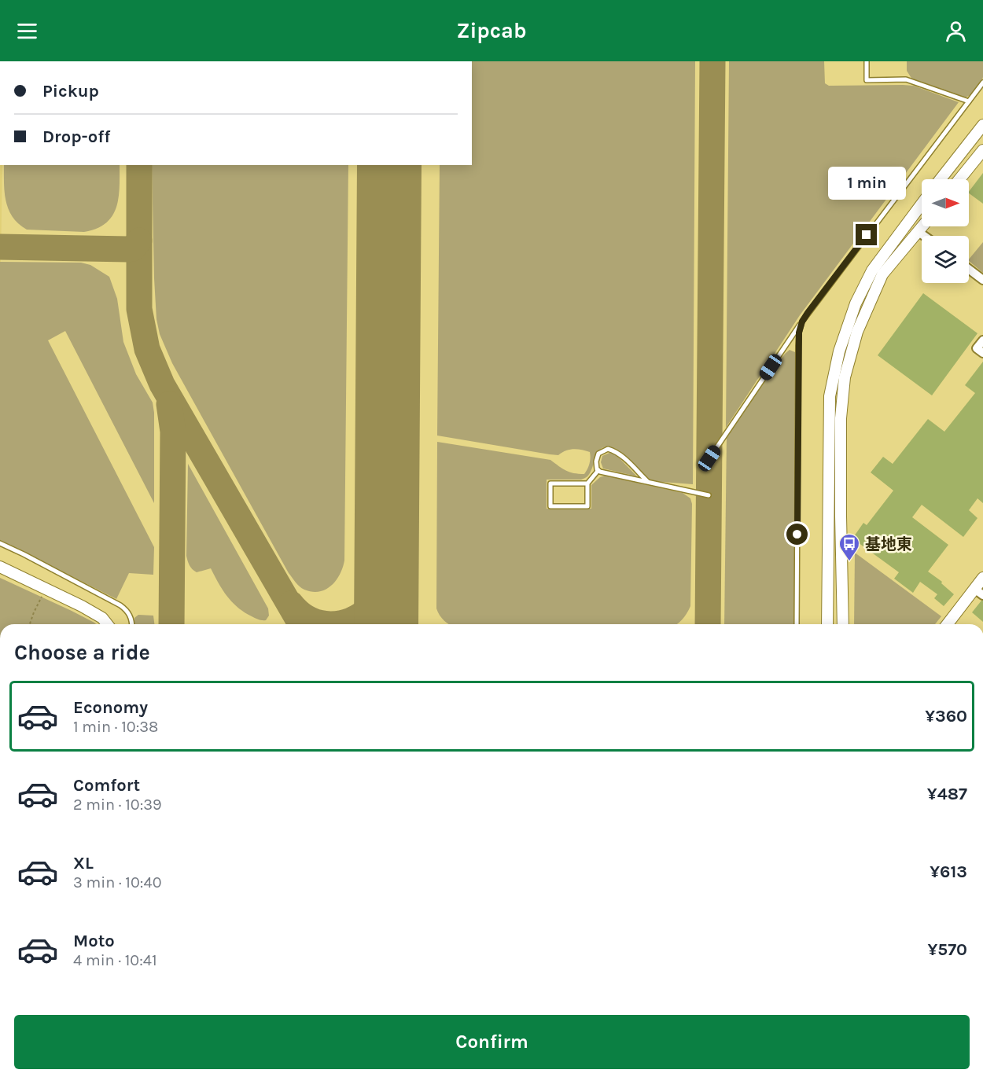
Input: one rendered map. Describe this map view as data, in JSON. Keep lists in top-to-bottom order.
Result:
{
  "places": {
    "bus stop": ["基地東"]
  },
  "north": "right",
  "page": {
    "header": "Zipcab",
    "banner": ["Pickup", "Drop-off"],
    "bubble": "1 min",
    "heading": "Choose a ride",
    "list": [
      {
        "name": "Economy",
        "note": "1 min · 10:38",
        "value": "¥360"
      },
      {
        "name": "Comfort",
        "note": "2 min · 10:39",
        "value": "¥487"
      },
      {
        "name": "XL",
        "note": "3 min · 10:40",
        "value": "¥613"
      },
      {
        "name": "Moto",
        "note": "4 min · 10:41",
        "value": "¥570"
      }
    ],
    "buttons": "Confirm"
  }
}
